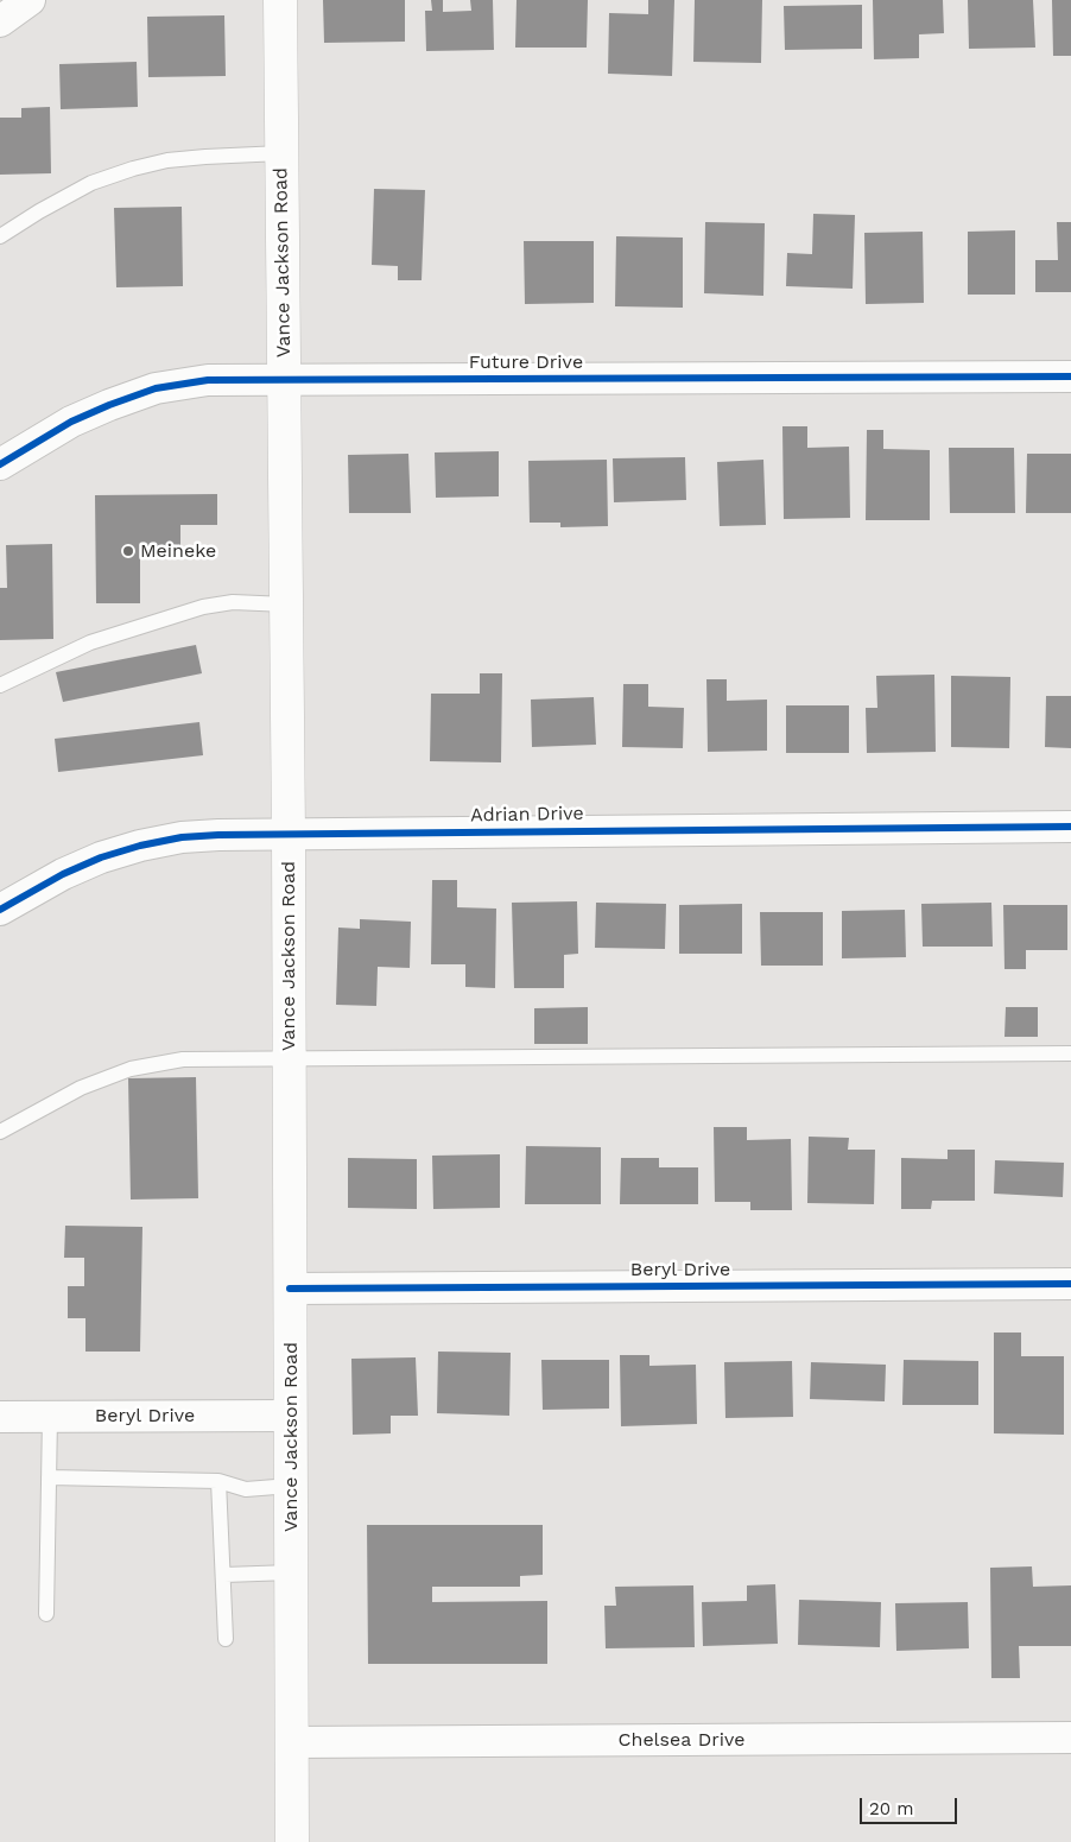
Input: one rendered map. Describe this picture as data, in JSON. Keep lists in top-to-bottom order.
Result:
{
  "streets": {
    "main road": ["Vance Jackson Road"],
    "street": [
      "Future Drive",
      "Adrian Drive",
      "Beryl Drive",
      "Chelsea Drive"
    ]
  },
  "crossings": [
    ["Vance Jackson Road", "Future Drive"],
    ["Vance Jackson Road", "Adrian Drive"],
    ["Vance Jackson Road", "Beryl Drive"],
    ["Vance Jackson Road", "Chelsea Drive"]
  ],
  "places": ["Meineke"],
  "scale_bar": "20 m"
}
